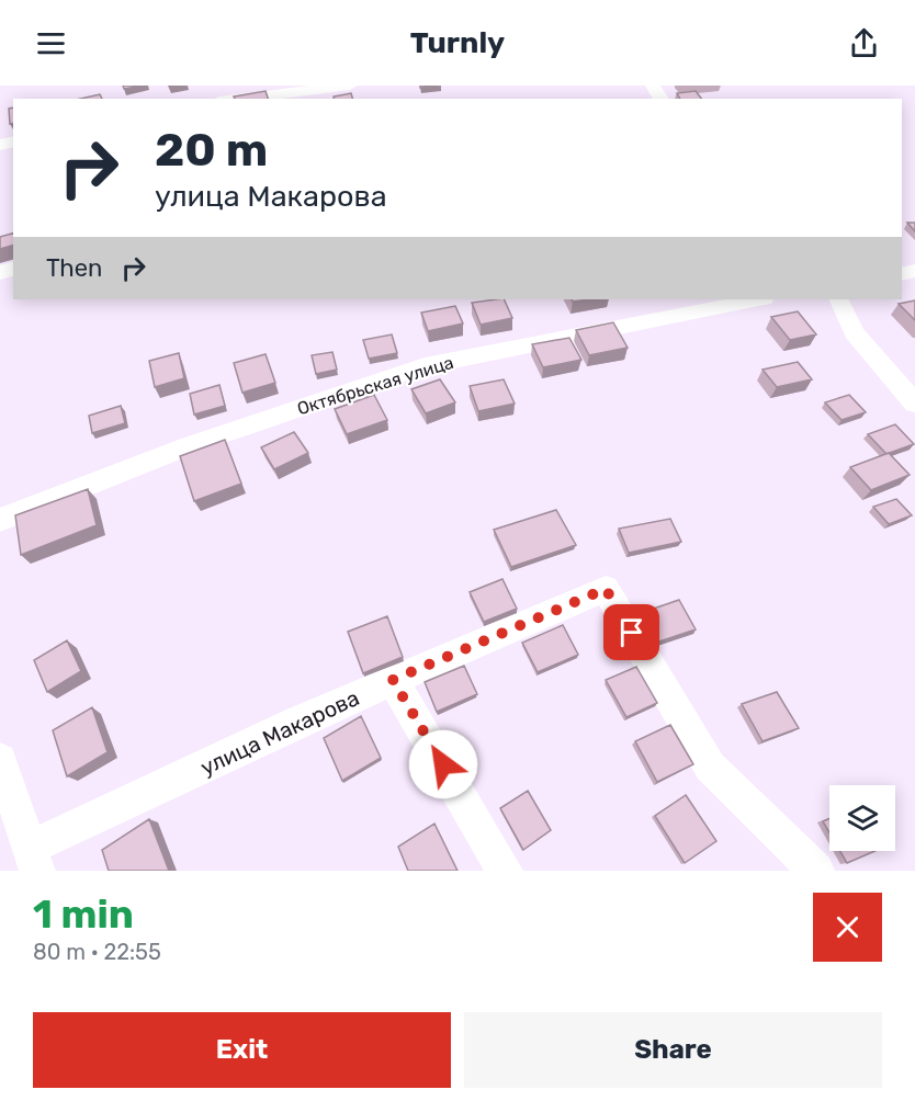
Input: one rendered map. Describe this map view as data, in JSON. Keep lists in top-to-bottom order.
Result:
{
  "streets": {
    "street": ["Октябрьская улица", "улица Макарова"]
  },
  "page": {
    "header": "Turnly",
    "turn": ["20 m", "улица Макарова"],
    "then": "Then",
    "heading": ["1 min", "80 m · 22:55"],
    "buttons": ["Exit", "Share"]
  }
}
